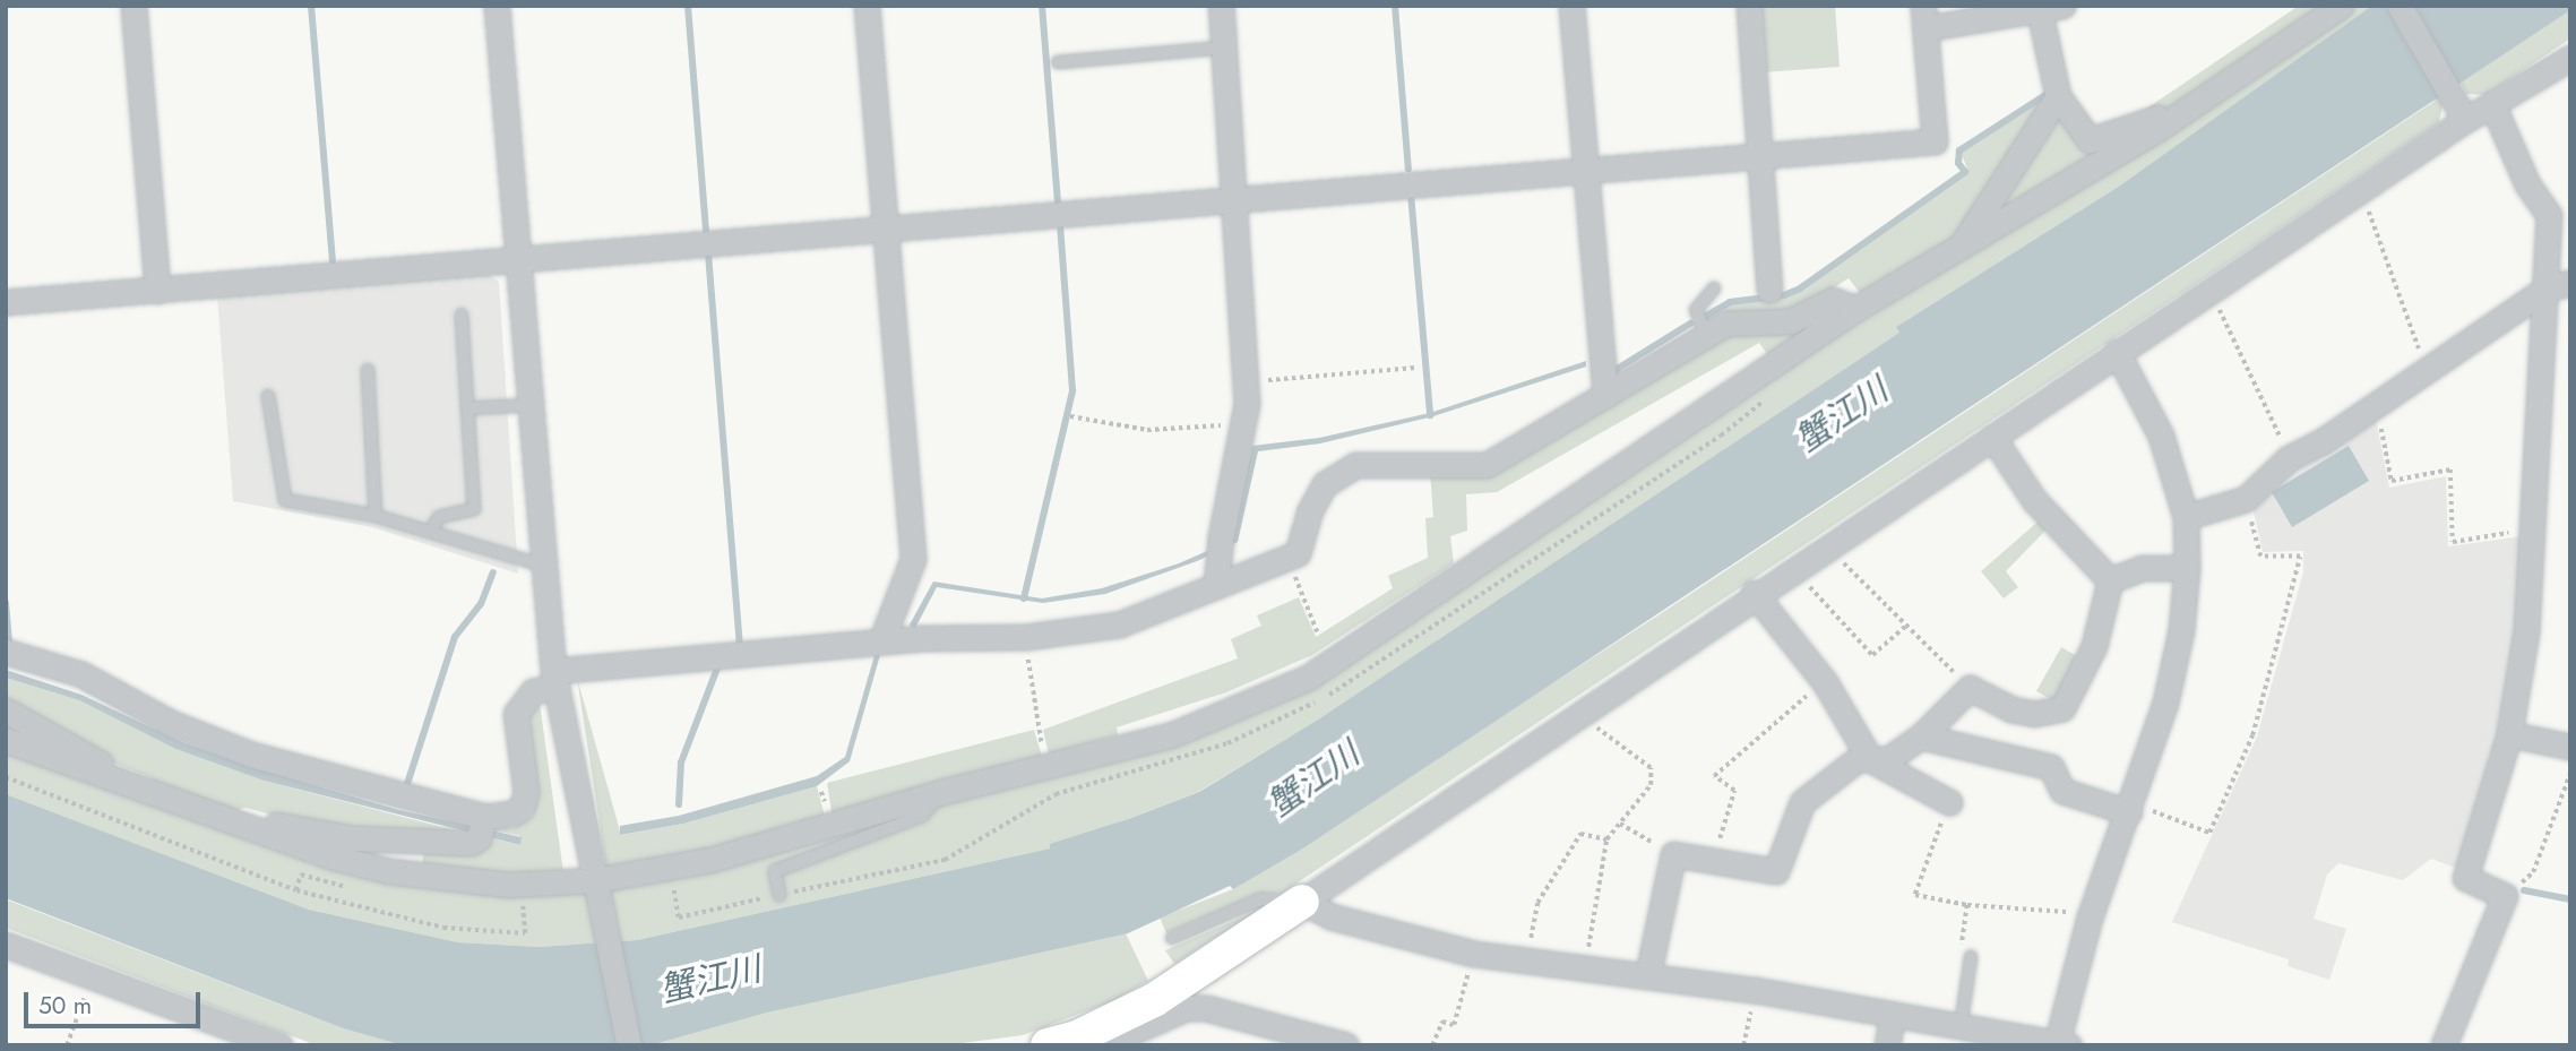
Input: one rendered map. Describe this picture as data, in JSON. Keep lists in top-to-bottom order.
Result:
{
  "water": ["蟹江川"],
  "scale_bar": "50 m"
}
